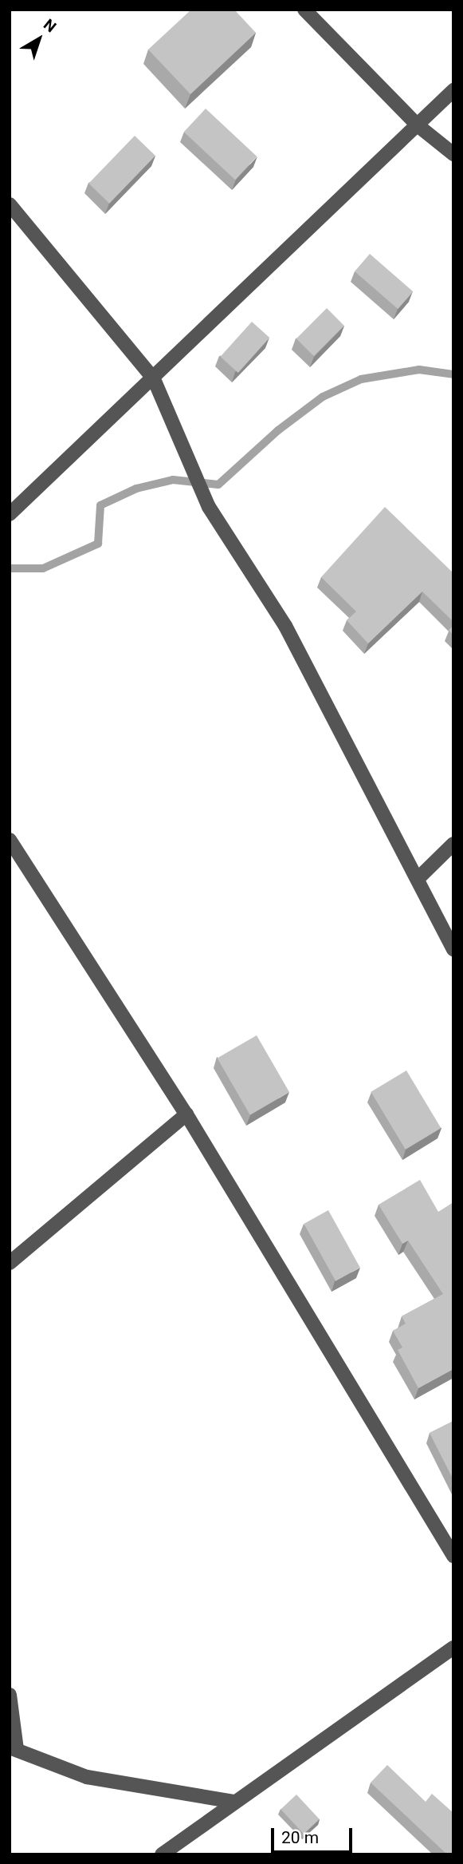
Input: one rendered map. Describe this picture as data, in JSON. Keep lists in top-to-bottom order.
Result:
{
  "scale_bar": "20 m",
  "north": "top right"
}
